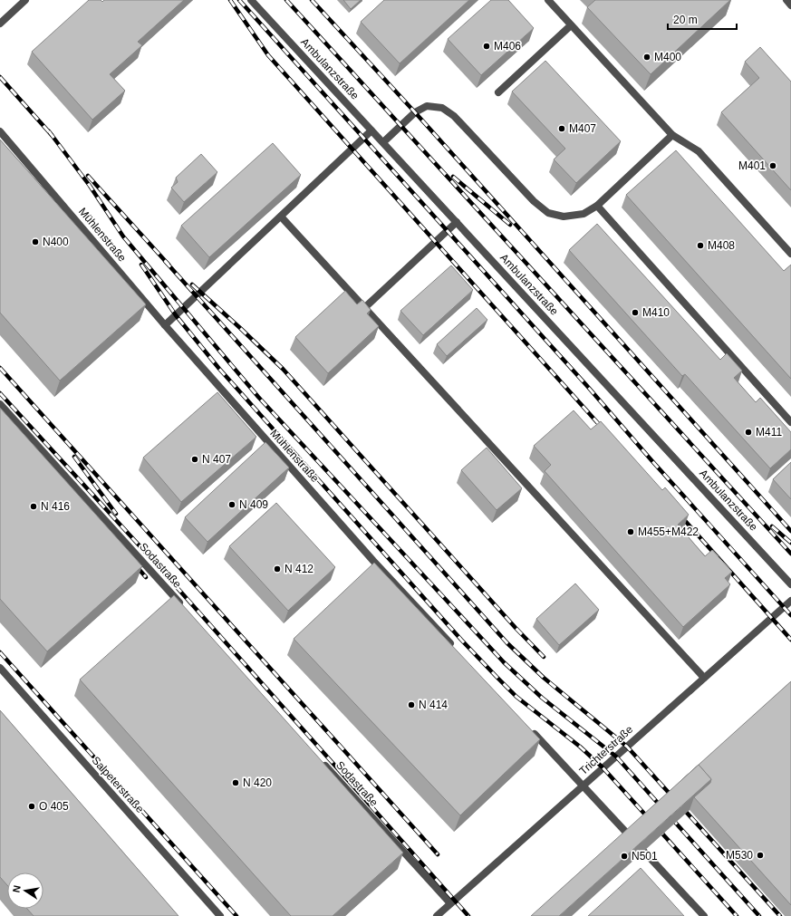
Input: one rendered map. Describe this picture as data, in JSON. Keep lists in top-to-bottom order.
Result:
{
  "streets": {
    "street": [
      "Ambulanzstraße",
      "Mühlenstraße",
      "Sodastraße",
      "Trichterstraße",
      "Salpeterstraße"
    ]
  },
  "crossings": [
    ["Sodastraße", "Trichterstraße"]
  ],
  "places": [
    "M406",
    "M400",
    "M407",
    "M401",
    "N400",
    "M408",
    "M410",
    "M411",
    "N 407",
    "N 409",
    "N 416",
    "M455+M422",
    "N 412",
    "N 414",
    "N 420",
    "O 405",
    "M530",
    "N501"
  ],
  "scale_bar": "20 m",
  "north": "left"
}
